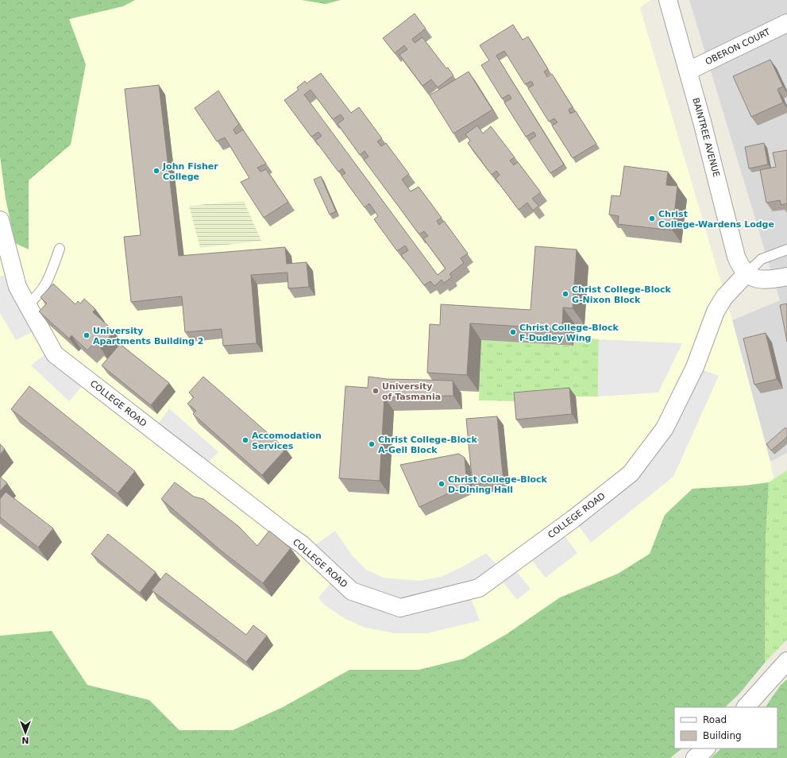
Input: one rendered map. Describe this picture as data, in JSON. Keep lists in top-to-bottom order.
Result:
{
  "streets": {
    "street": ["OBERON COURT", "BAINTREE AVENUE", "COLLEGE ROAD"]
  },
  "crossings": [
    ["OBERON COURT", "BAINTREE AVENUE"],
    ["BAINTREE AVENUE", "COLLEGE ROAD"]
  ],
  "places": [
    "John Fisher College",
    "Christ College-Wardens Lodge",
    "Christ College-Block G-Nixon Block",
    "Christ College-Block F-Dudley Wing",
    "University Apartments Building 2",
    "University of Tasmania",
    "Accomodation Services",
    "Christ College-Block A-Gell Block",
    "Christ College-Block D-Dining Hall"
  ],
  "legend": ["Road", "Building"],
  "north": "bottom"
}
